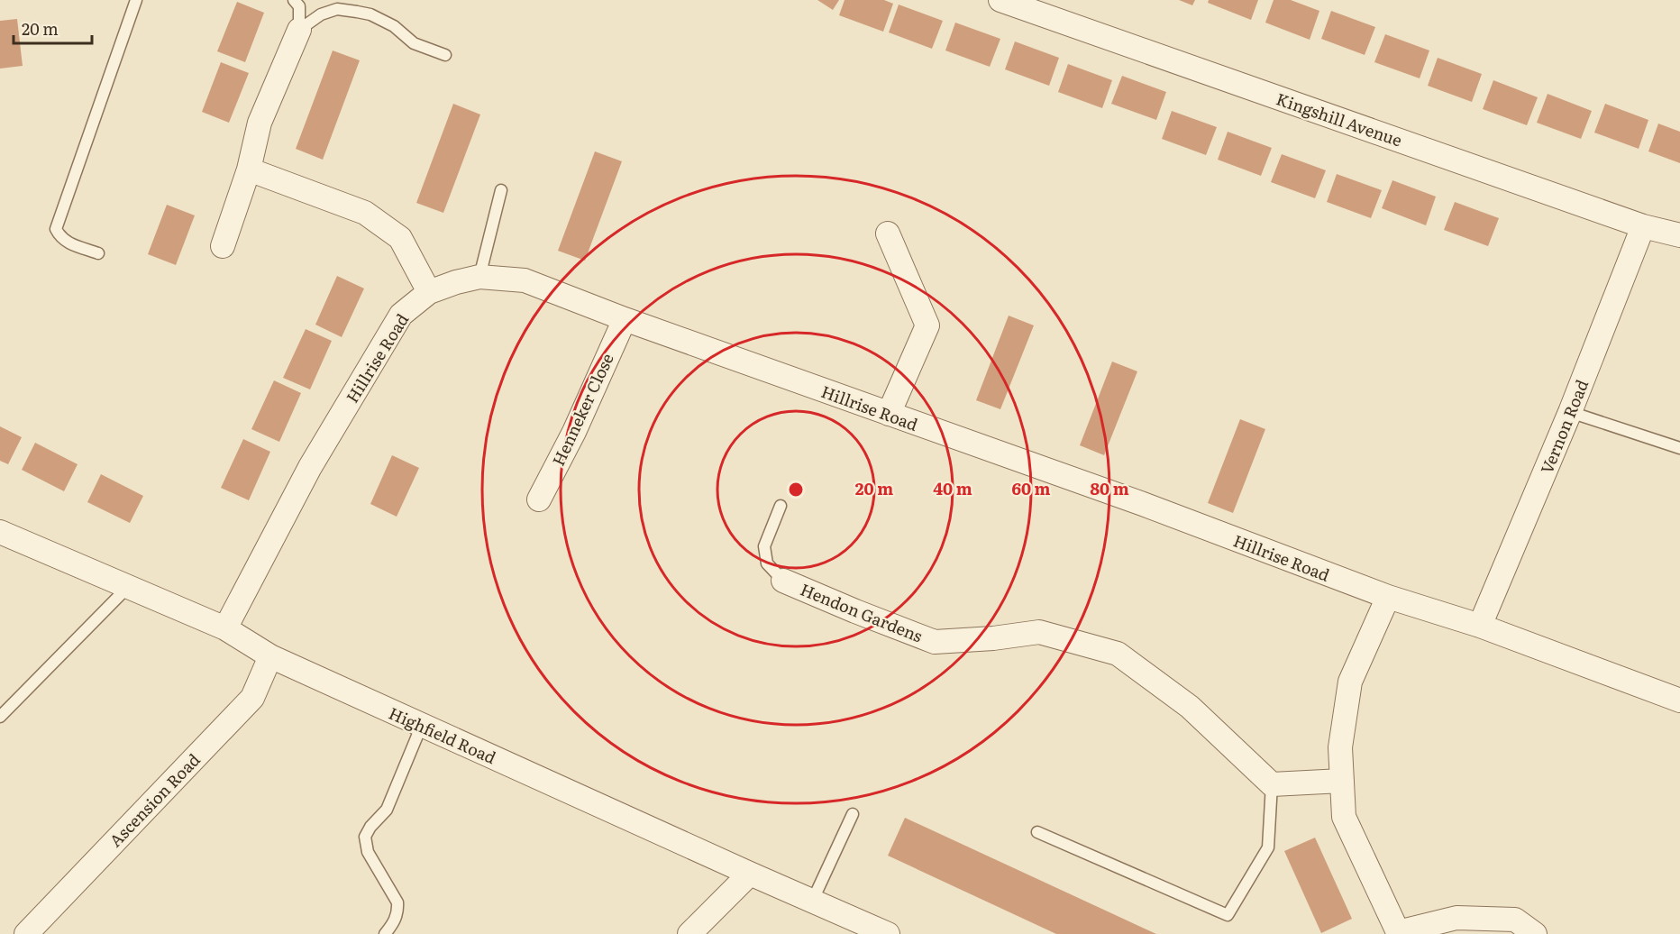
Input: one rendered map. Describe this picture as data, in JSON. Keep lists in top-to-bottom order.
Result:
{
  "streets": {
    "street": [
      "Kingshill Avenue",
      "Hillrise Road",
      "Henneker Close",
      "Vernon Road",
      "Hendon Gardens",
      "Highfield Road",
      "Ascension Road"
    ]
  },
  "crossings": [
    ["Kingshill Avenue", "Vernon Road"],
    ["Hillrise Road", "Henneker Close"],
    ["Hillrise Road", "Vernon Road"],
    ["Hillrise Road", "Highfield Road"],
    ["Highfield Road", "Ascension Road"]
  ],
  "scale_bar": "20 m",
  "rings": [
    "20 m",
    "40 m",
    "60 m",
    "80 m"
  ]
}
